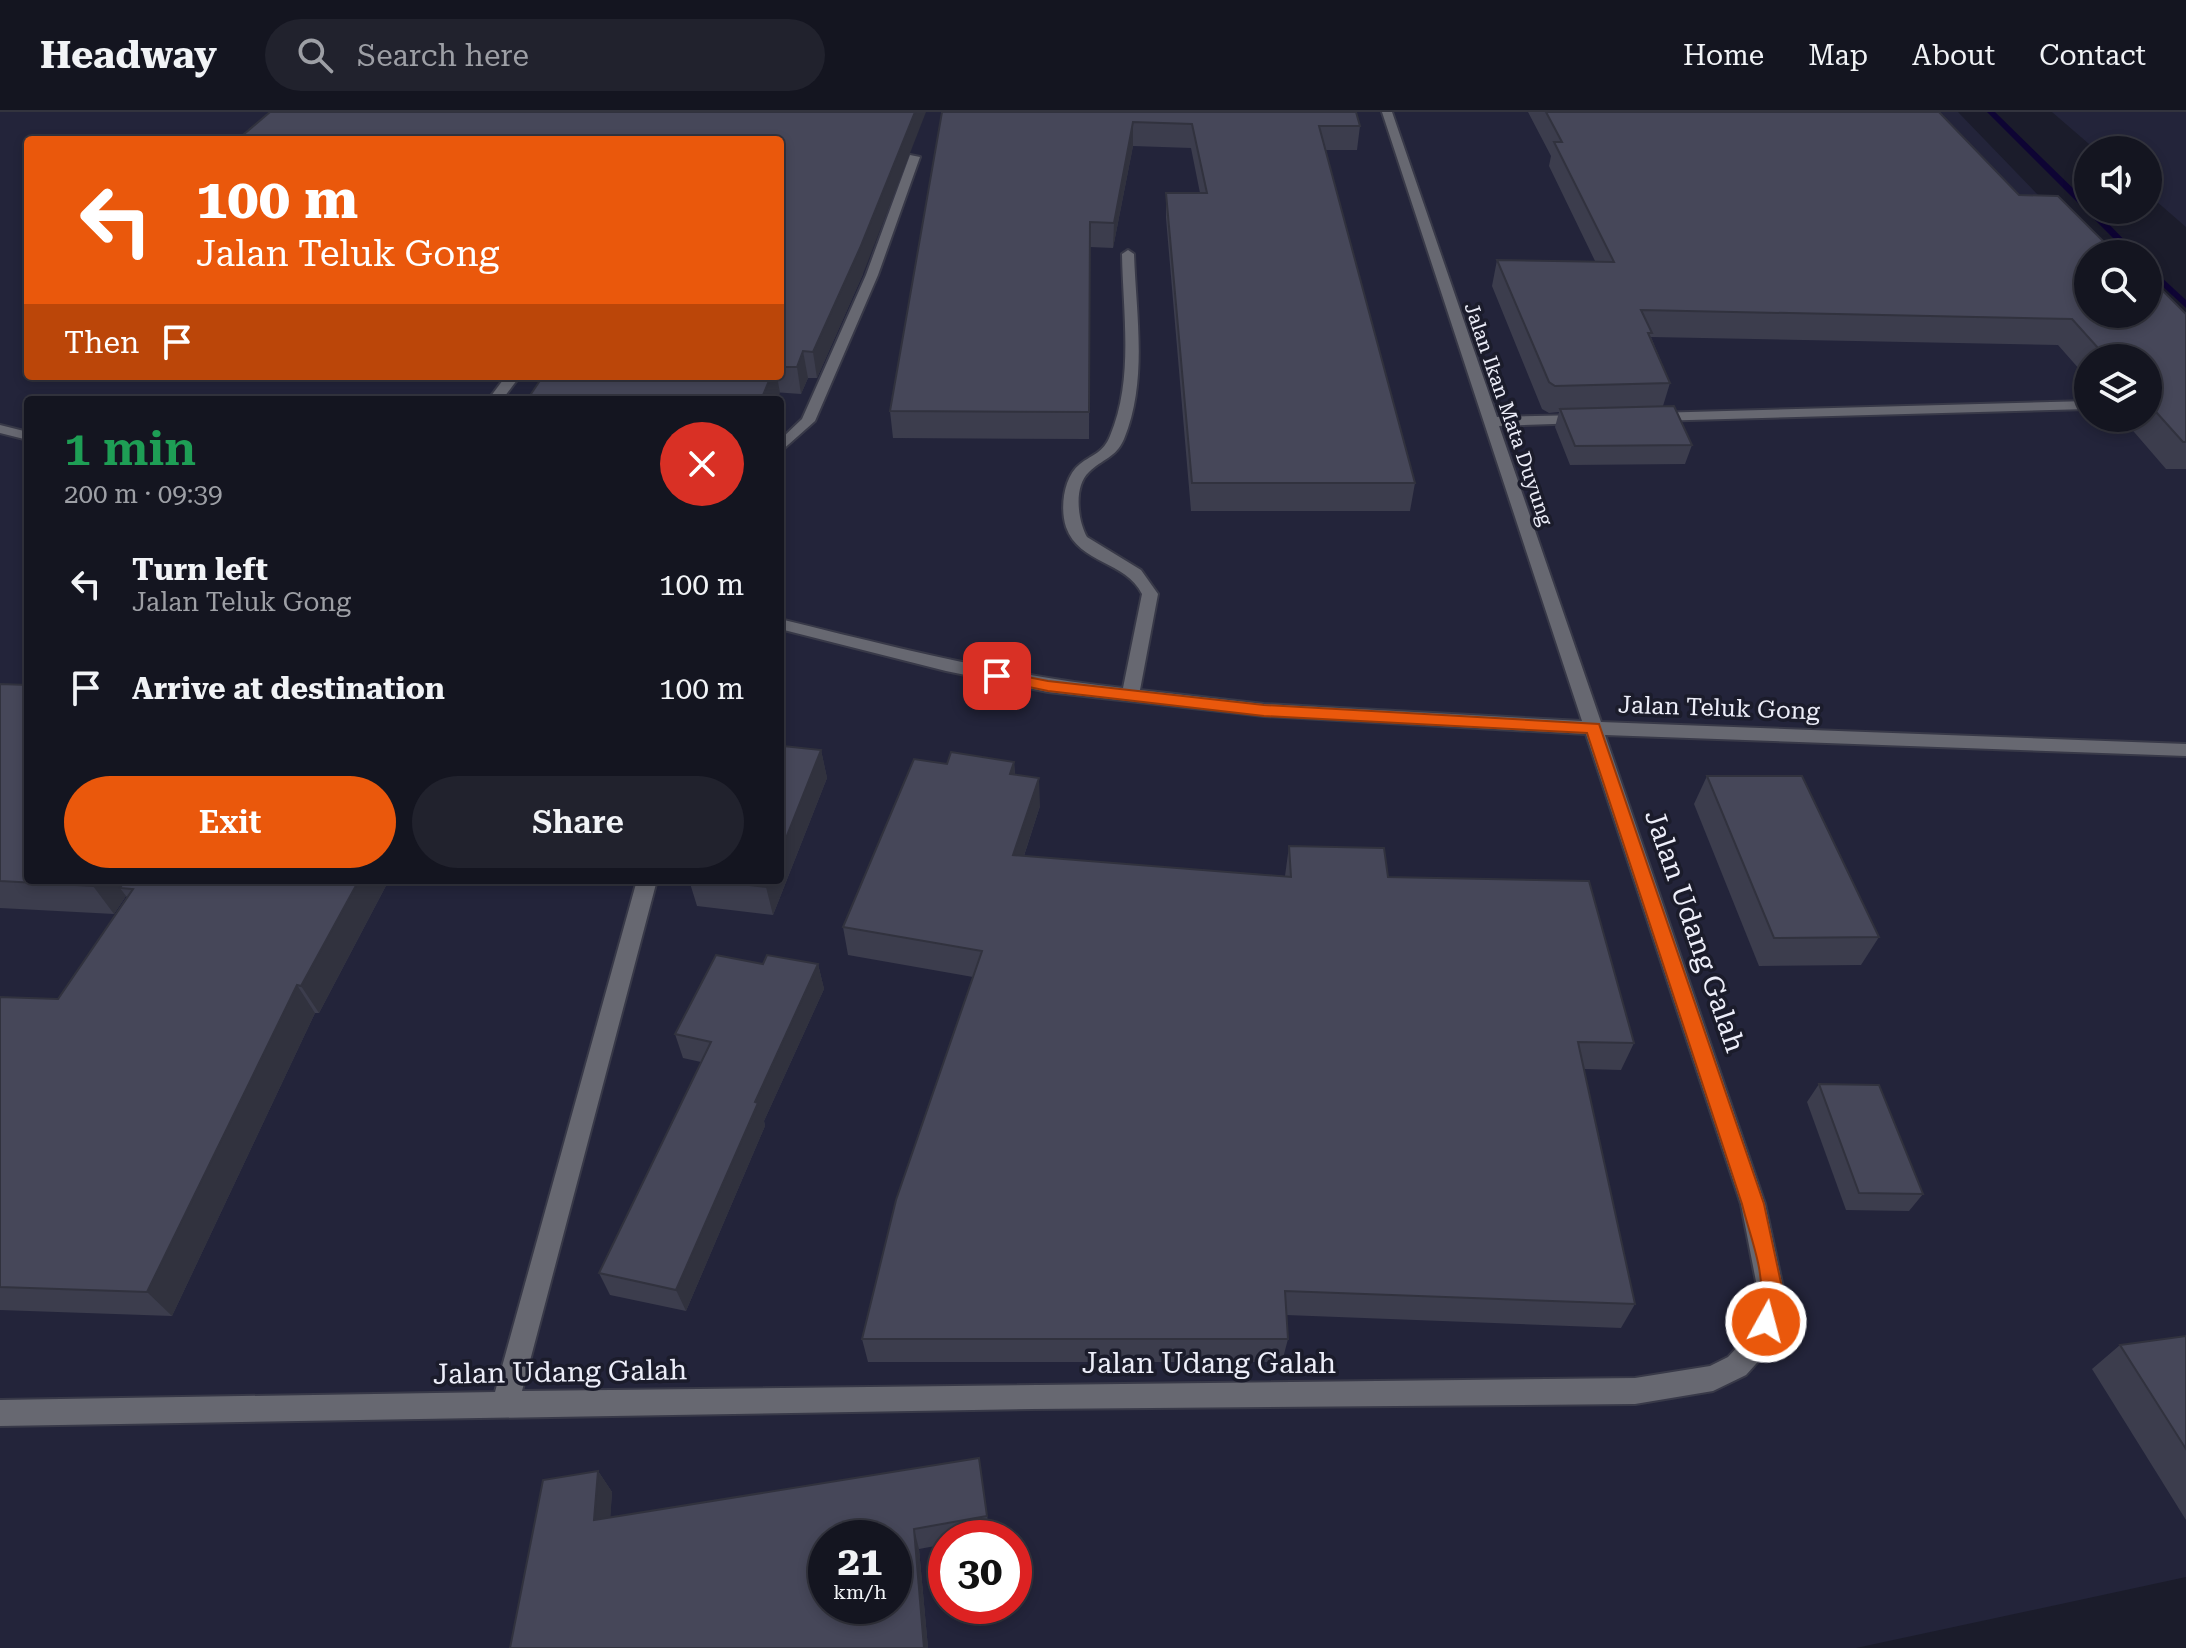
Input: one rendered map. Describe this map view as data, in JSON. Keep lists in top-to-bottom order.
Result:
{
  "streets": {
    "street": ["Jalan Ikan Mata Duyung", "Jalan Teluk Gong", "Jalan Udang Galah"]
  },
  "crossings": [
    ["Jalan Ikan Mata Duyung", "Jalan Teluk Gong"],
    ["Jalan Ikan Mata Duyung", "Jalan Udang Galah"],
    ["Jalan Teluk Gong", "Jalan Udang Galah"]
  ],
  "page": {
    "header": "Headway",
    "search": "Search here",
    "nav": [
      "Home",
      "Map",
      "About",
      "Contact"
    ],
    "turn": ["100 m", "Jalan Teluk Gong"],
    "then": "Then",
    "heading": ["1 min", "200 m · 09:39"],
    "list": [
      {
        "name": "Turn left",
        "note": "Jalan Teluk Gong",
        "value": "100 m"
      },
      {
        "name": "Arrive at destination",
        "value": "100 m"
      }
    ],
    "buttons": ["Exit", "Share"],
    "speed": "21 km/h",
    "limit": "30"
  }
}
